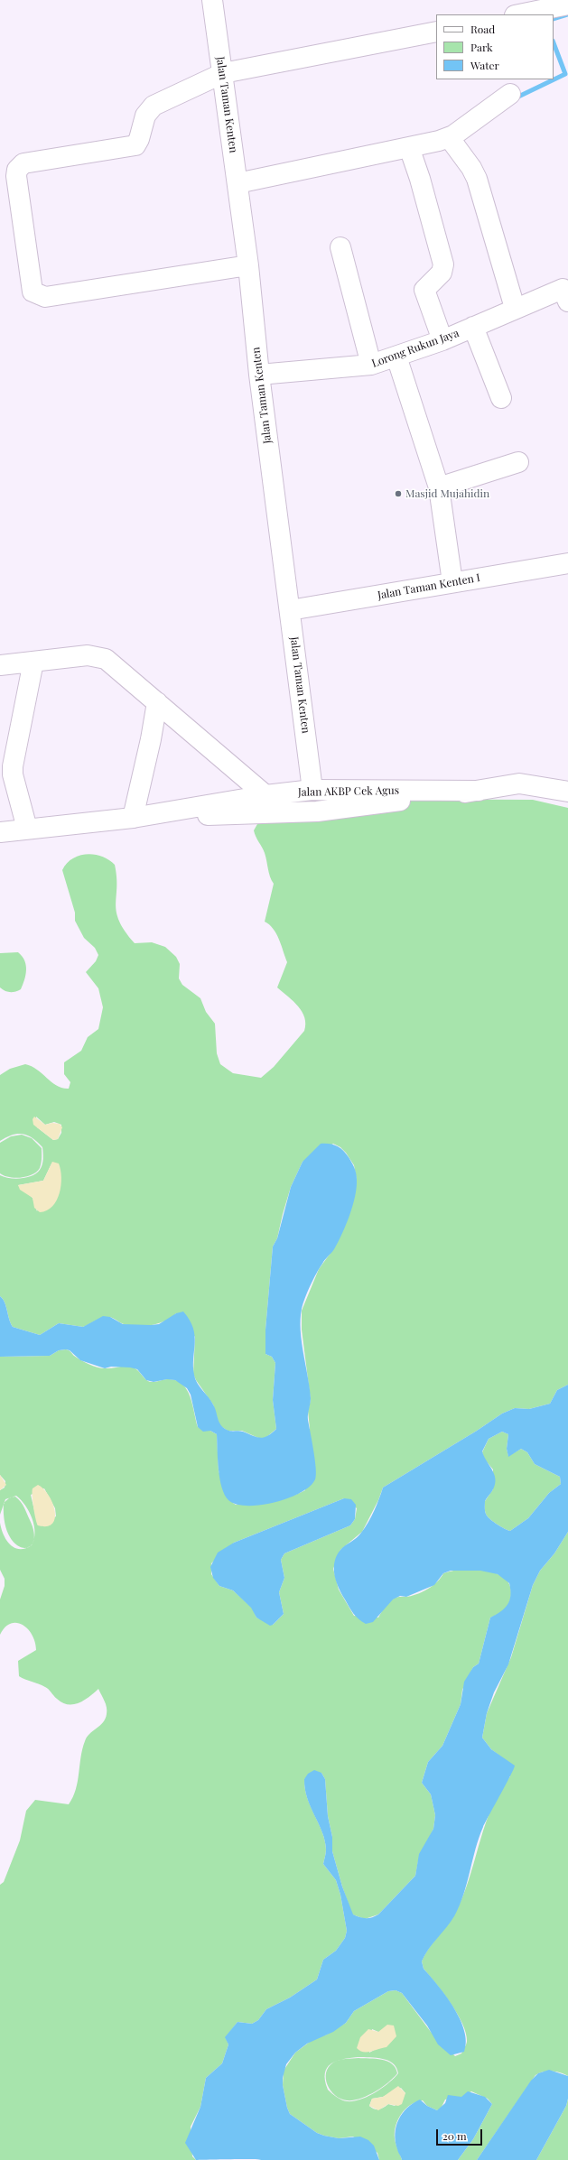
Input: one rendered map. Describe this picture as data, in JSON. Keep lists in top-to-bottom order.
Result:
{
  "streets": {
    "street": [
      "Jalan Taman Kenten",
      "Lorong Rukun Jaya",
      "Jalan Taman Kenten I",
      "Jalan AKBP Cek Agus"
    ]
  },
  "crossings": [
    ["Jalan Taman Kenten", "Lorong Rukun Jaya"],
    ["Jalan Taman Kenten", "Jalan Taman Kenten I"],
    ["Jalan Taman Kenten", "Jalan AKBP Cek Agus"]
  ],
  "places": ["Masjid Mujahidin"],
  "legend": ["Road", "Park", "Water"],
  "scale_bar": "20 m"
}
